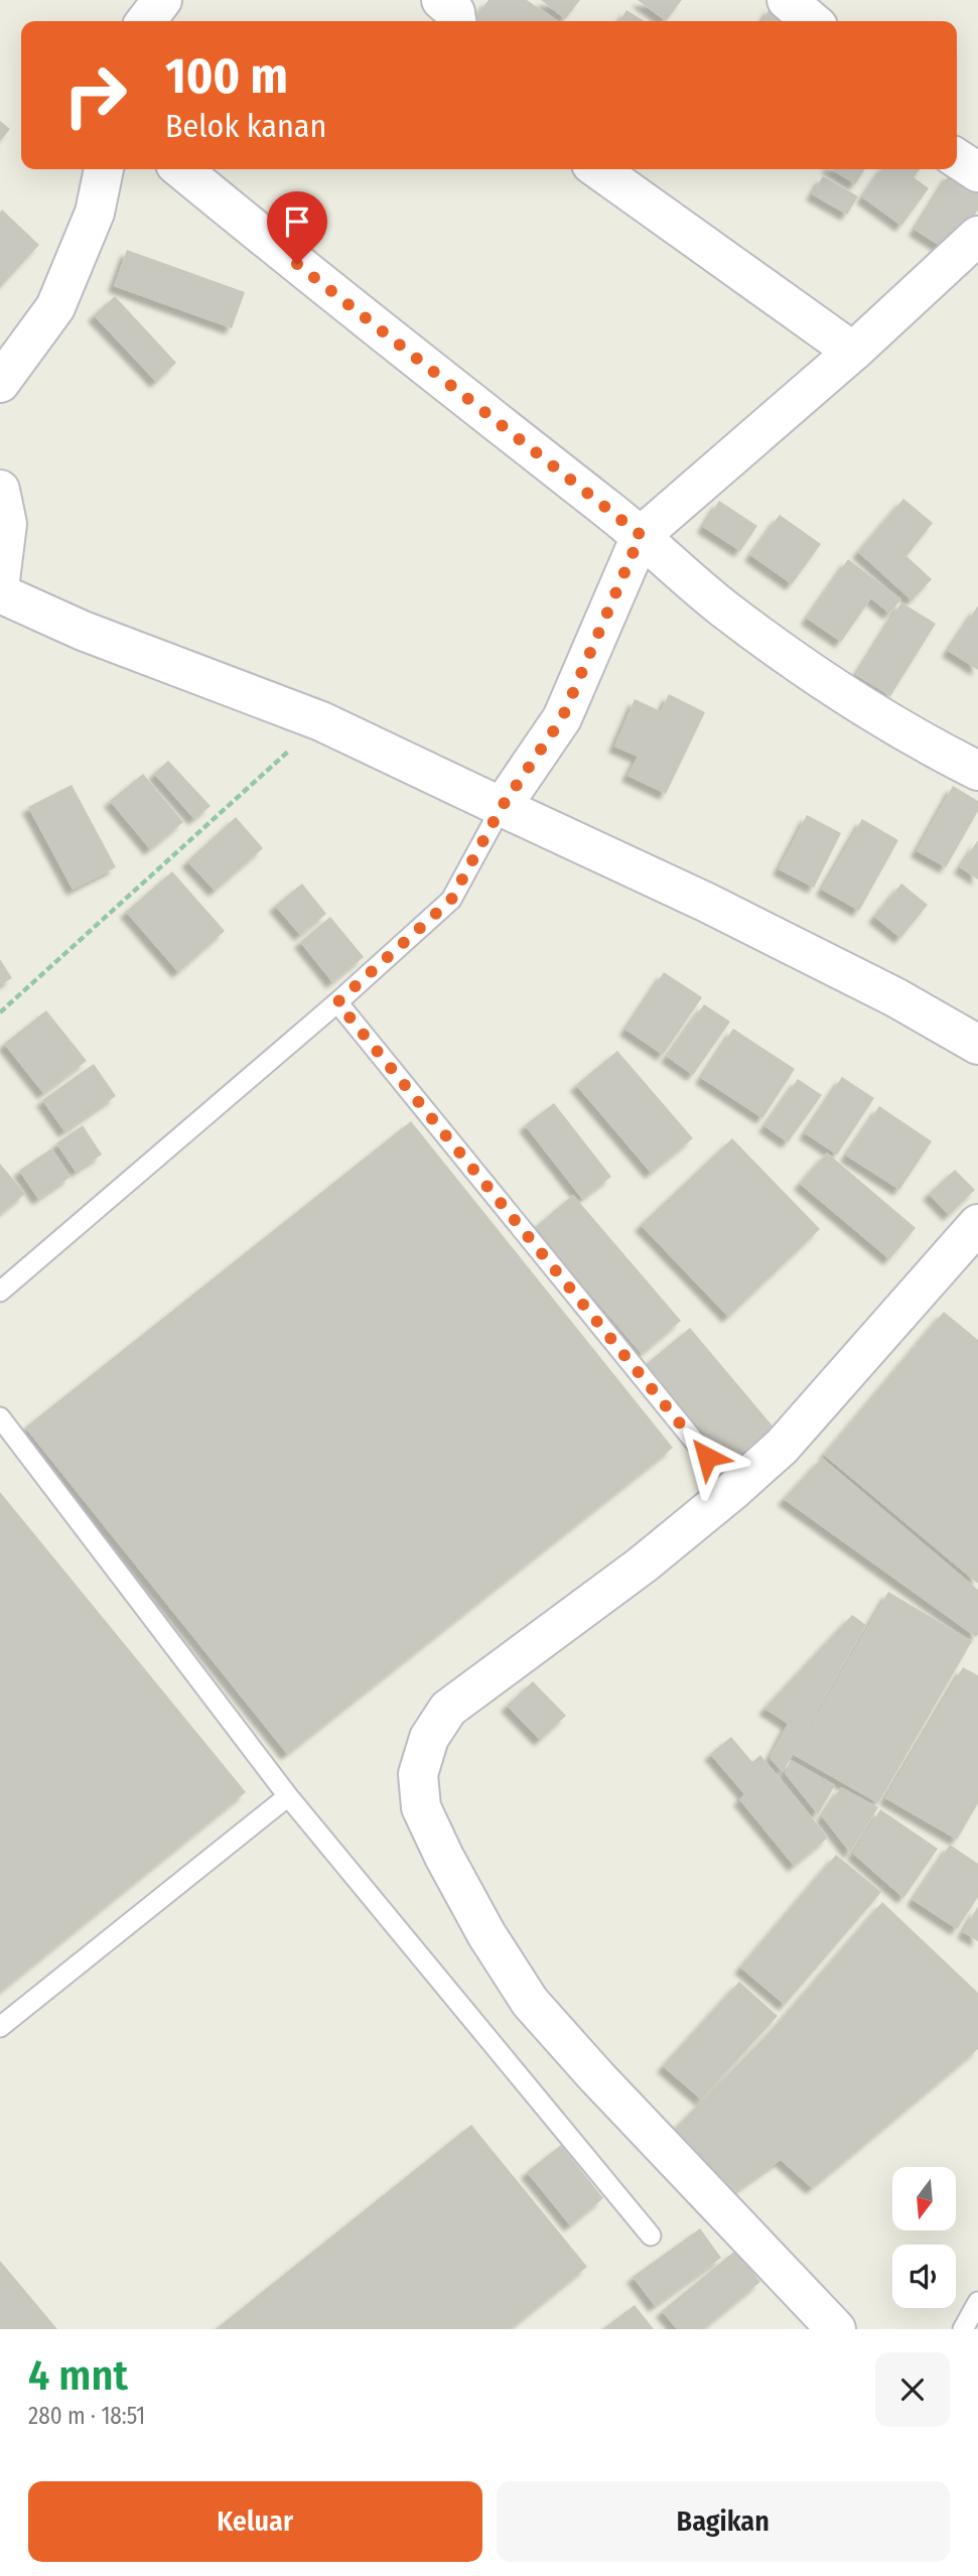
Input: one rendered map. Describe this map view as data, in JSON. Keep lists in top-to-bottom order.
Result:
{
  "north": "bottom",
  "page": {
    "turn": ["100 m", "Belok kanan"],
    "heading": ["4 mnt", "280 m · 18:51"],
    "buttons": ["Keluar", "Bagikan"]
  }
}
